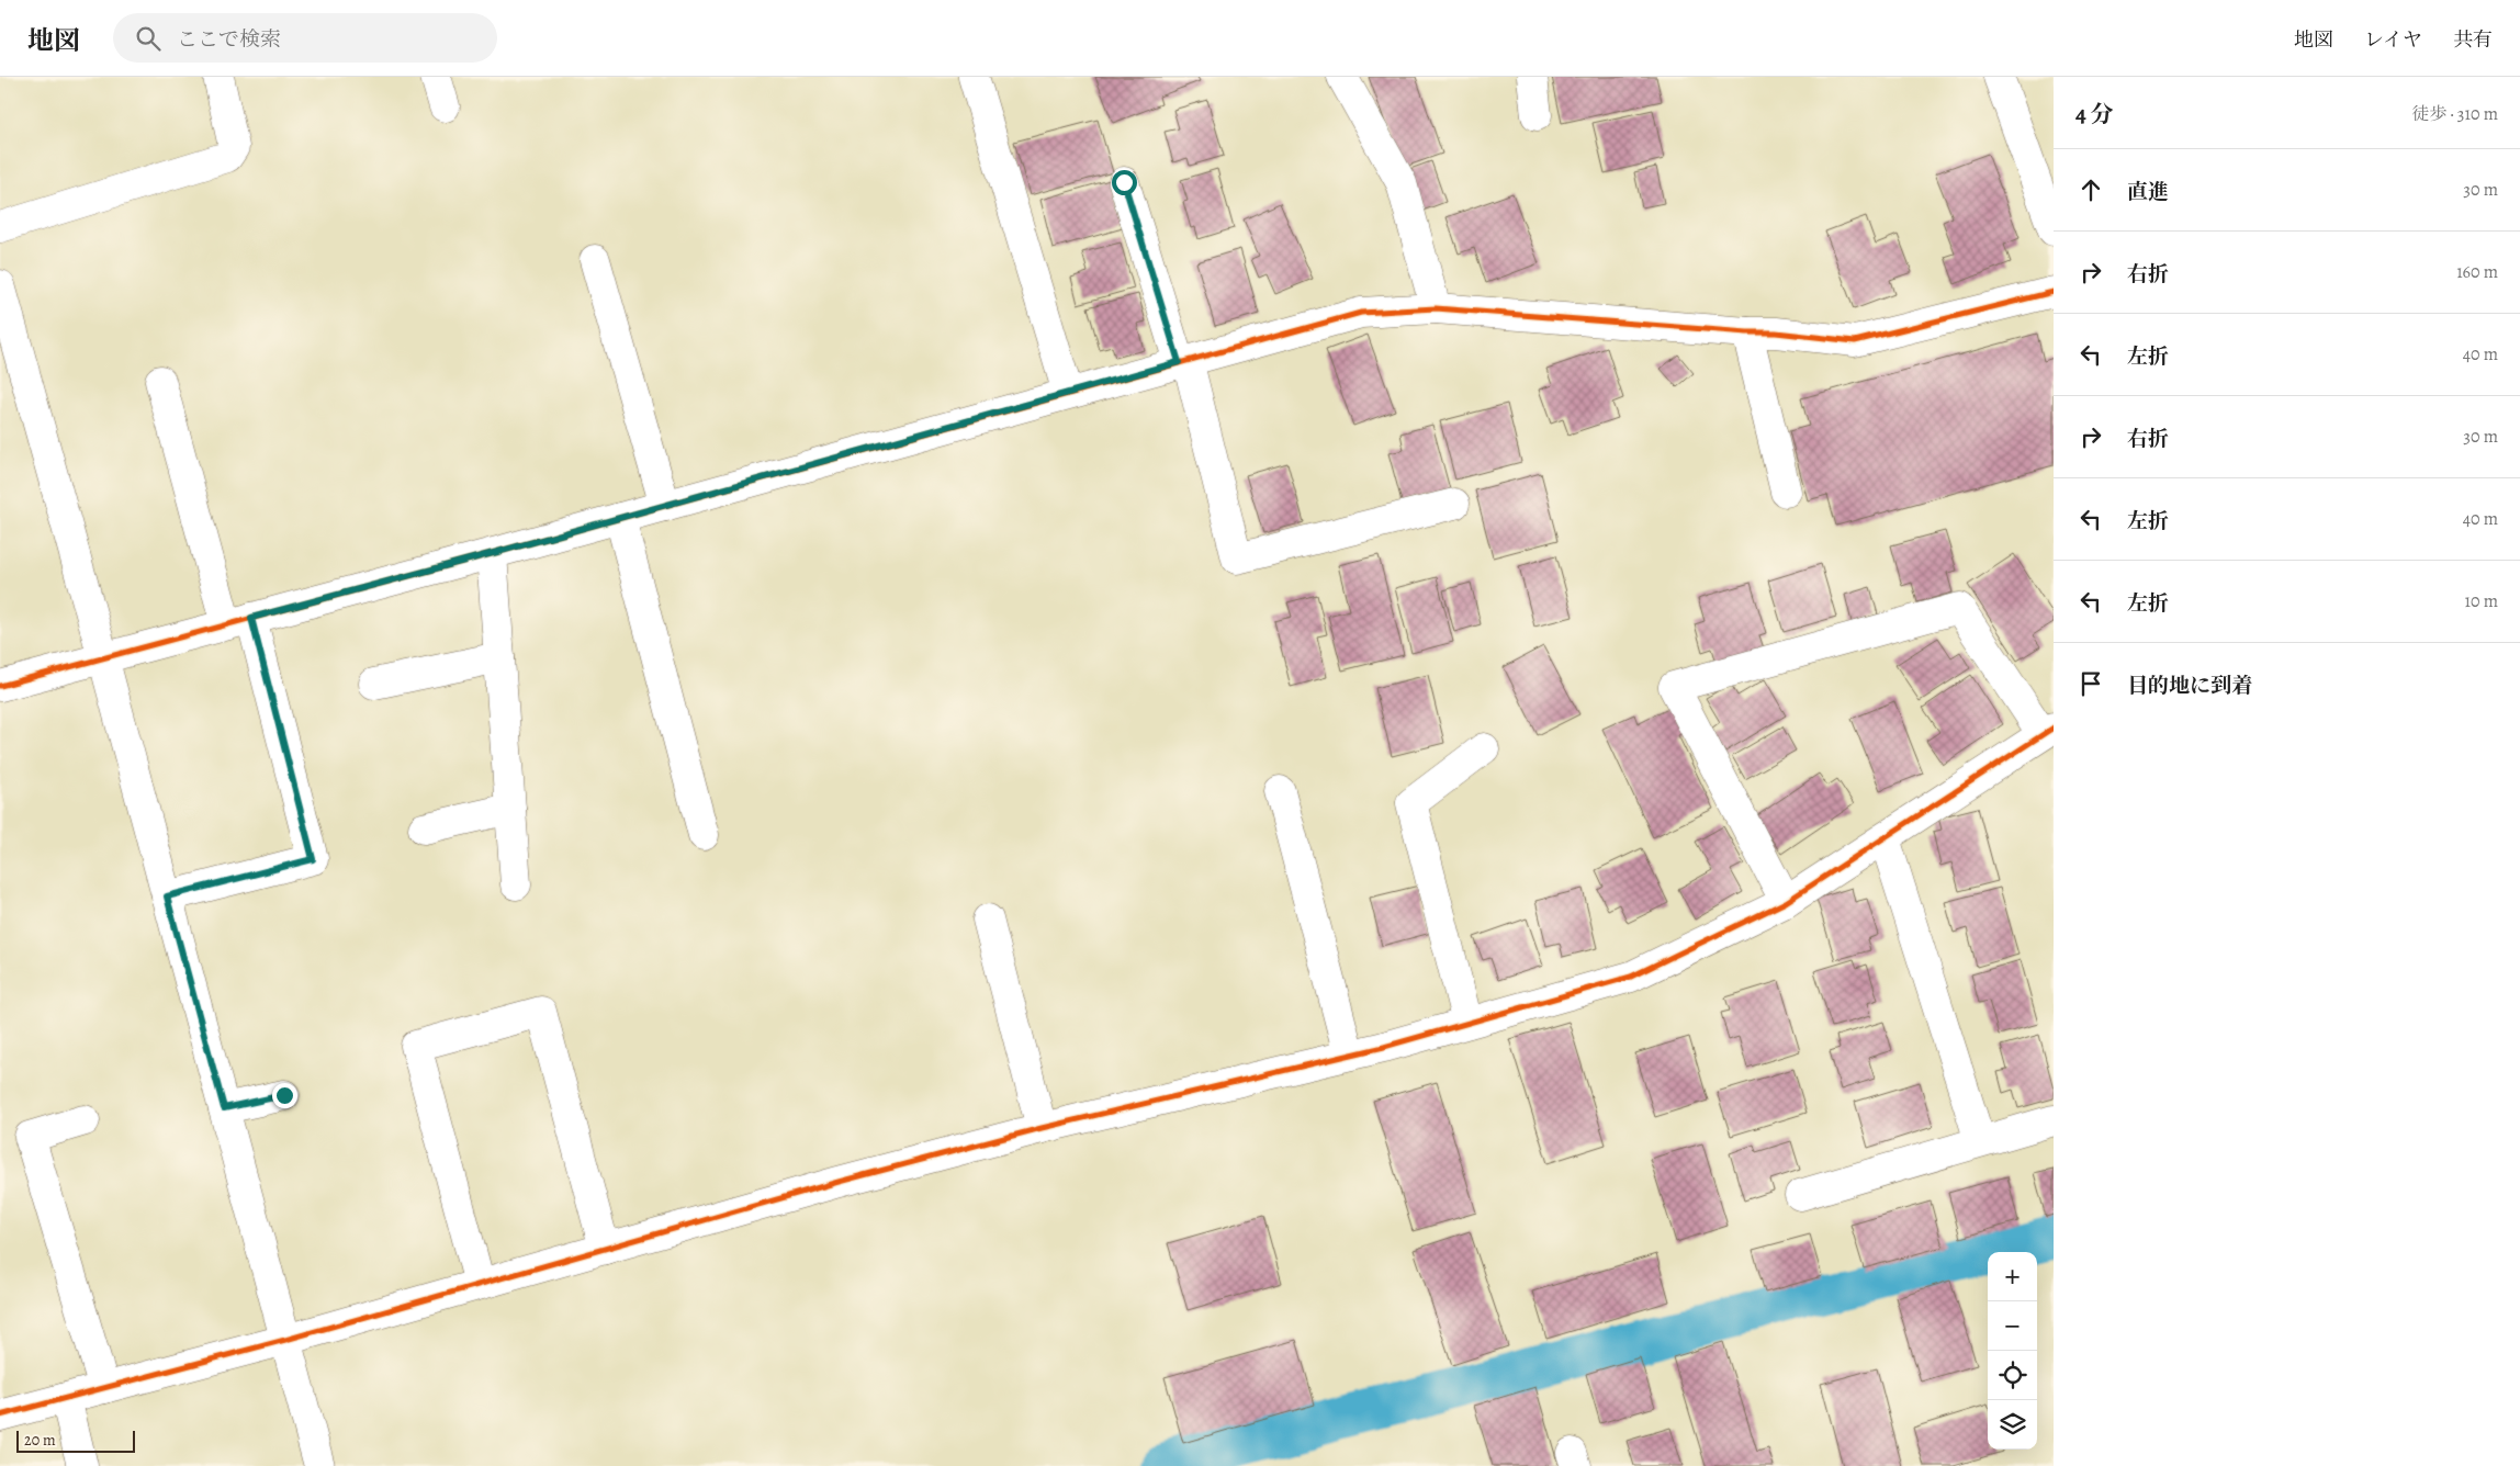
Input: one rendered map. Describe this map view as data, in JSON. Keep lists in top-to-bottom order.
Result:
{
  "scale_bar": "20 m",
  "page": {
    "header": "地図",
    "search": "ここで検索",
    "nav": ["地図", "レイヤ", "共有"],
    "heading": ["4 分", "徒歩 · 310 m"],
    "list": [
      ["直進", "30 m"],
      ["右折", "160 m"],
      ["左折", "40 m"],
      ["右折", "30 m"],
      ["左折", "40 m"],
      ["左折", "10 m"],
      "目的地に到着"
    ],
    "map_buttons": ["+", "−"],
    "scale": "20 m"
  }
}
